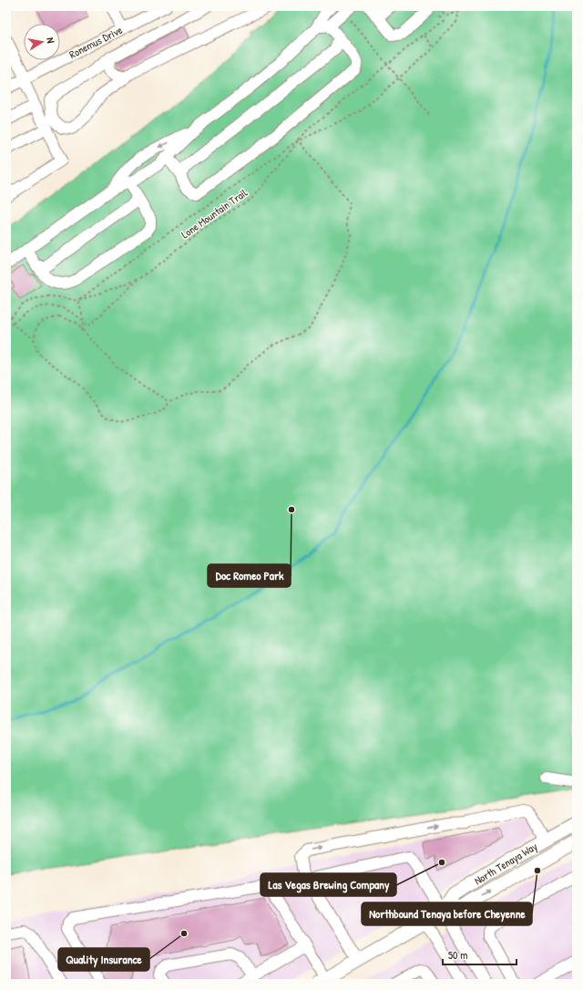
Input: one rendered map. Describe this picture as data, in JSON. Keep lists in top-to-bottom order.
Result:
{
  "streets": {
    "main road": ["North Tenaya Way"],
    "street": ["Ronemus Drive"],
    "path": ["Lone Mountain Trail"]
  },
  "places": [
    "Doc Romeo Park",
    "Las Vegas Brewing Company",
    "Northbound Tenaya before Cheyenne",
    "Quality Insurance"
  ],
  "scale_bar": "50 m",
  "north": "right"
}
